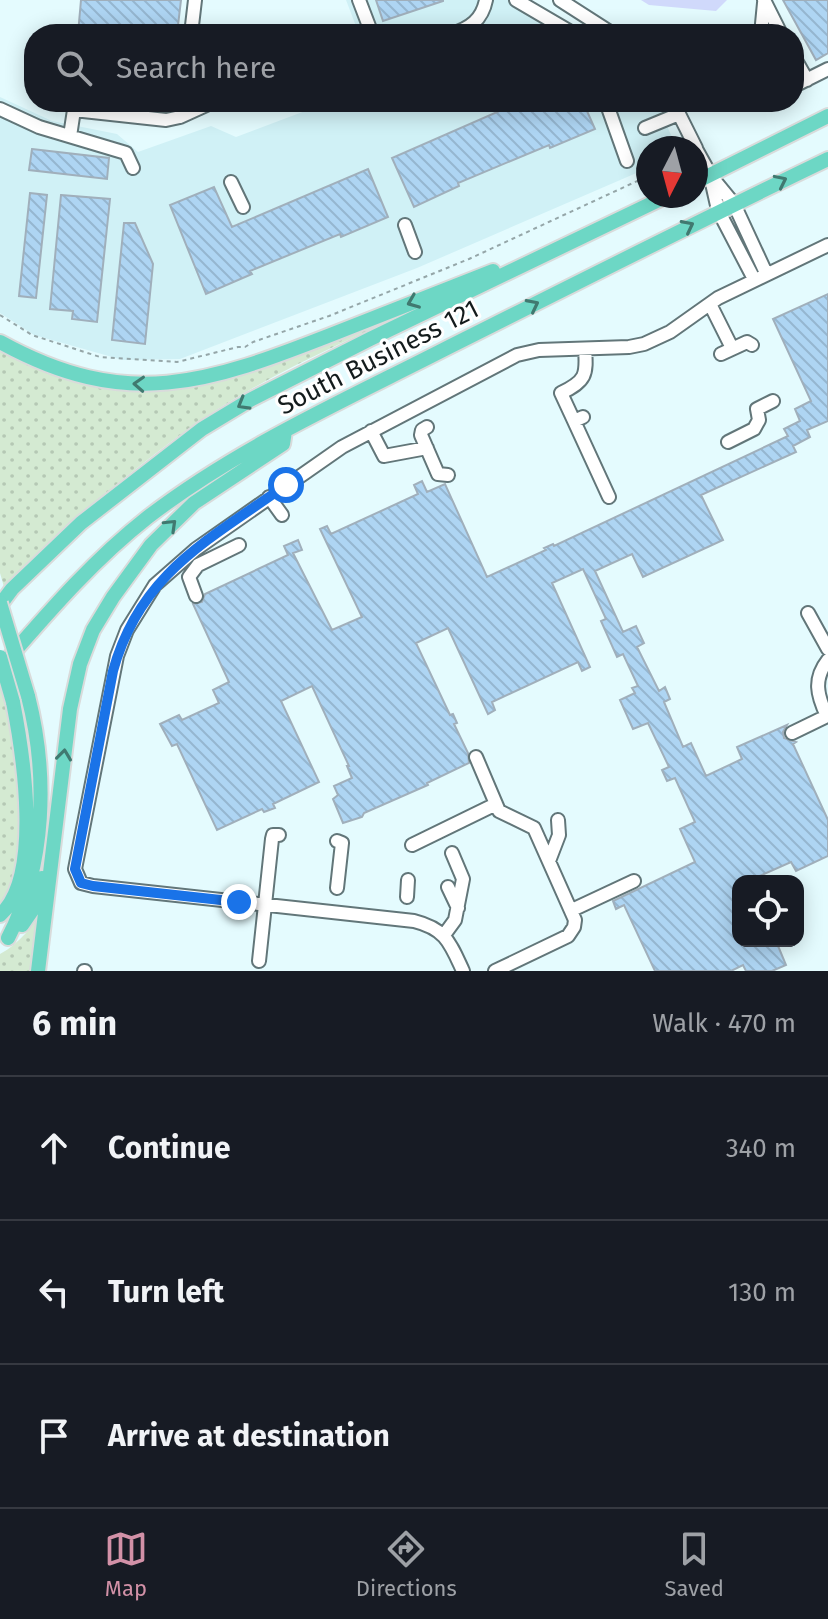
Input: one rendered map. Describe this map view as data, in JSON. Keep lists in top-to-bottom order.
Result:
{
  "streets": {
    "main road": ["South Business 121"]
  },
  "north": "bottom",
  "page": {
    "search": "Search here",
    "heading": ["6 min", "Walk · 470 m"],
    "list": [
      ["Continue", "340 m"],
      ["Turn left", "130 m"],
      "Arrive at destination"
    ],
    "nav": ["Map", "Directions", "Saved"]
  }
}
